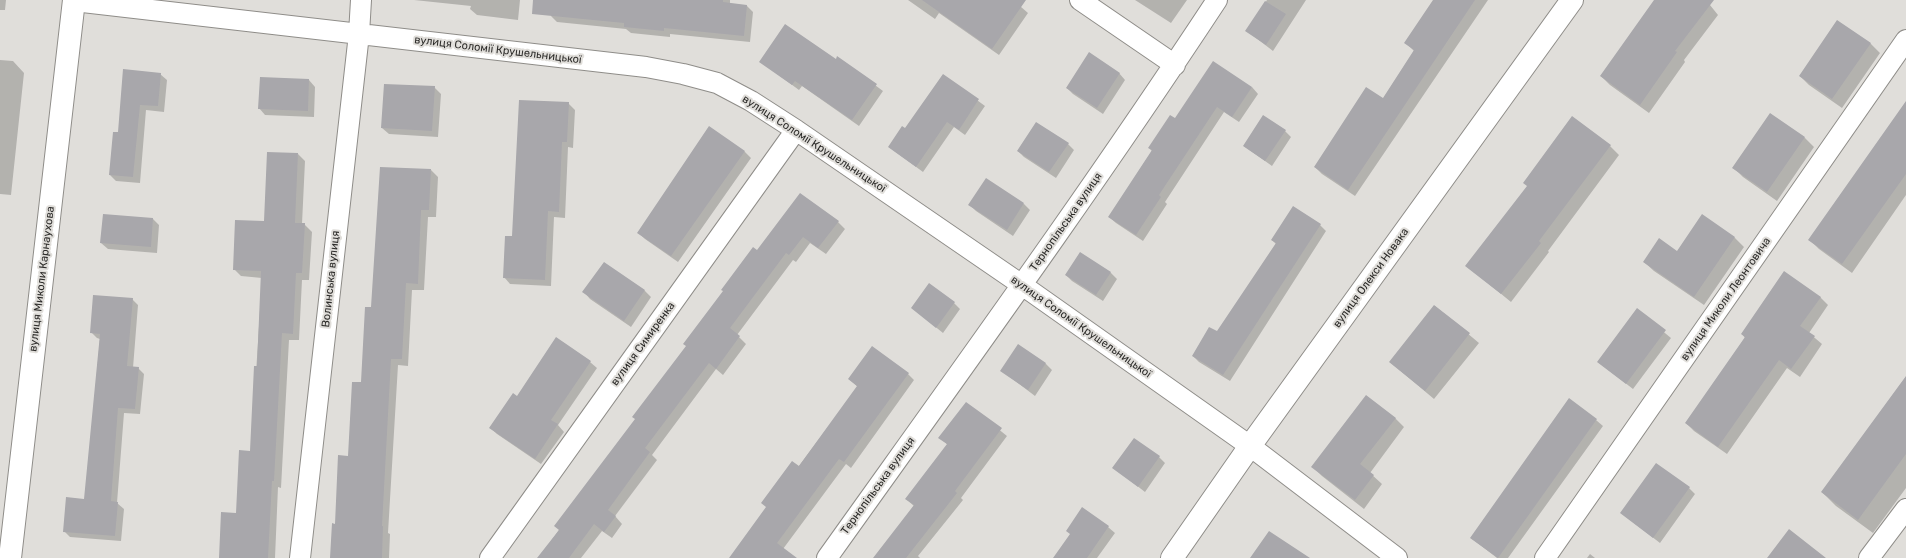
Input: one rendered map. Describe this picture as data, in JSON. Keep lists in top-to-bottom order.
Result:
{
  "streets": {
    "main road": ["вулиця Олекси Новака", "вулиця Миколи Карнаухова"],
    "street": [
      "вулиця Соломії Крушельницької",
      "Тернопільська вулиця",
      "Волинська вулиця",
      "вулиця Миколи Леонтовича",
      "вулиця Симиренка"
    ]
  },
  "crossings": [
    ["вулиця Соломії Крушельницької", "Тернопільська вулиця"],
    ["вулиця Соломії Крушельницької", "вулиця Олекси Новака"],
    ["вулиця Соломії Крушельницької", "вулиця Миколи Карнаухова"],
    ["вулиця Соломії Крушельницької", "Волинська вулиця"],
    ["вулиця Соломії Крушельницької", "вулиця Симиренка"]
  ]
}
